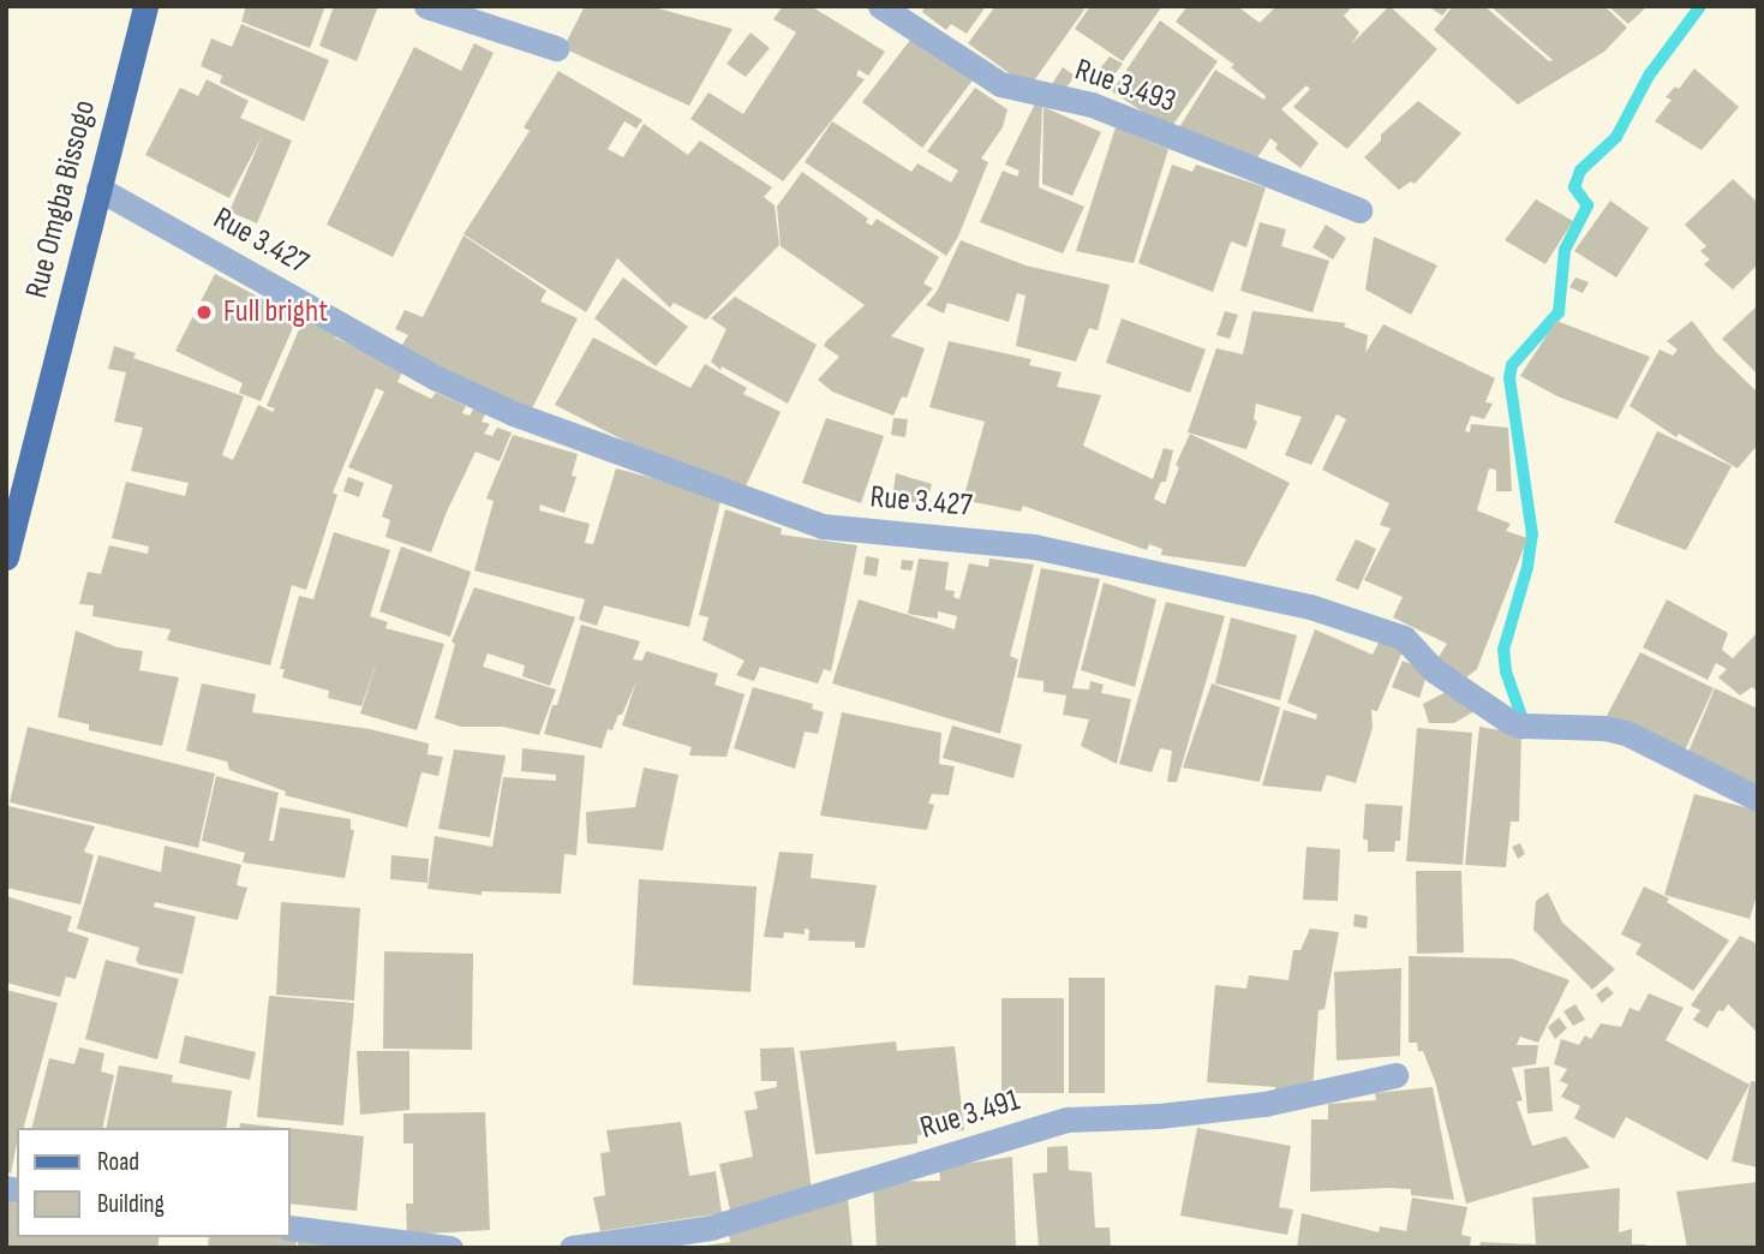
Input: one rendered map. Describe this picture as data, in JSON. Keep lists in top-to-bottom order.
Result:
{
  "streets": {
    "main road": ["Rue Omgba Bissogo"],
    "street": ["Rue 3.493", "Rue 3.427", "Rue 3.491"]
  },
  "crossings": [
    ["Rue Omgba Bissogo", "Rue 3.427"]
  ],
  "places": ["Full bright"],
  "legend": ["Road", "Building"]
}
